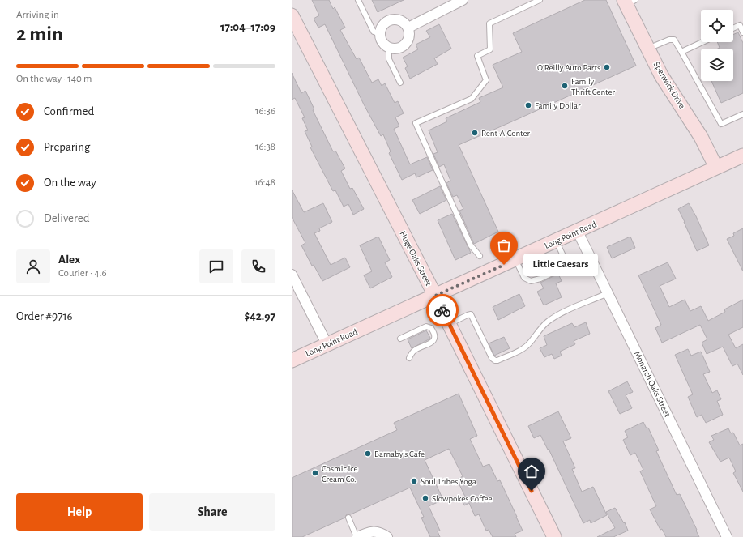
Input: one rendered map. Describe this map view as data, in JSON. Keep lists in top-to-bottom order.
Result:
{
  "streets": {
    "street": [
      "Spenwick Drive",
      "Long Point Road",
      "Huge Oaks Street",
      "Monarch Oaks Street"
    ]
  },
  "crossings": [
    ["Spenwick Drive", "Long Point Road"],
    ["Long Point Road", "Huge Oaks Street"],
    ["Long Point Road", "Monarch Oaks Street"]
  ],
  "places": [
    "O'Reilly Auto Parts",
    "Family Thrift Center",
    "Family Dollar",
    "Rent-A-Center",
    "Little Caesars",
    "Barnaby's Cafe",
    "Cosmic Ice Cream Co.",
    "Soul Tribes Yoga",
    "Slowpokes Coffee"
  ],
  "page": {
    "heading": ["2 min", "Arriving in", "17:04–17:09"],
    "panel": [
      "Alex",
      "Courier · 4.6",
      "Order #9716",
      "$42.97"
    ],
    "bar": "On the way · 140 m",
    "list": [
      ["Confirmed", "16:36"],
      ["Preparing", "16:38"],
      ["On the way", "16:48"],
      "Delivered"
    ],
    "bubble": "Little Caesars",
    "buttons": ["Help", "Share"]
  }
}
